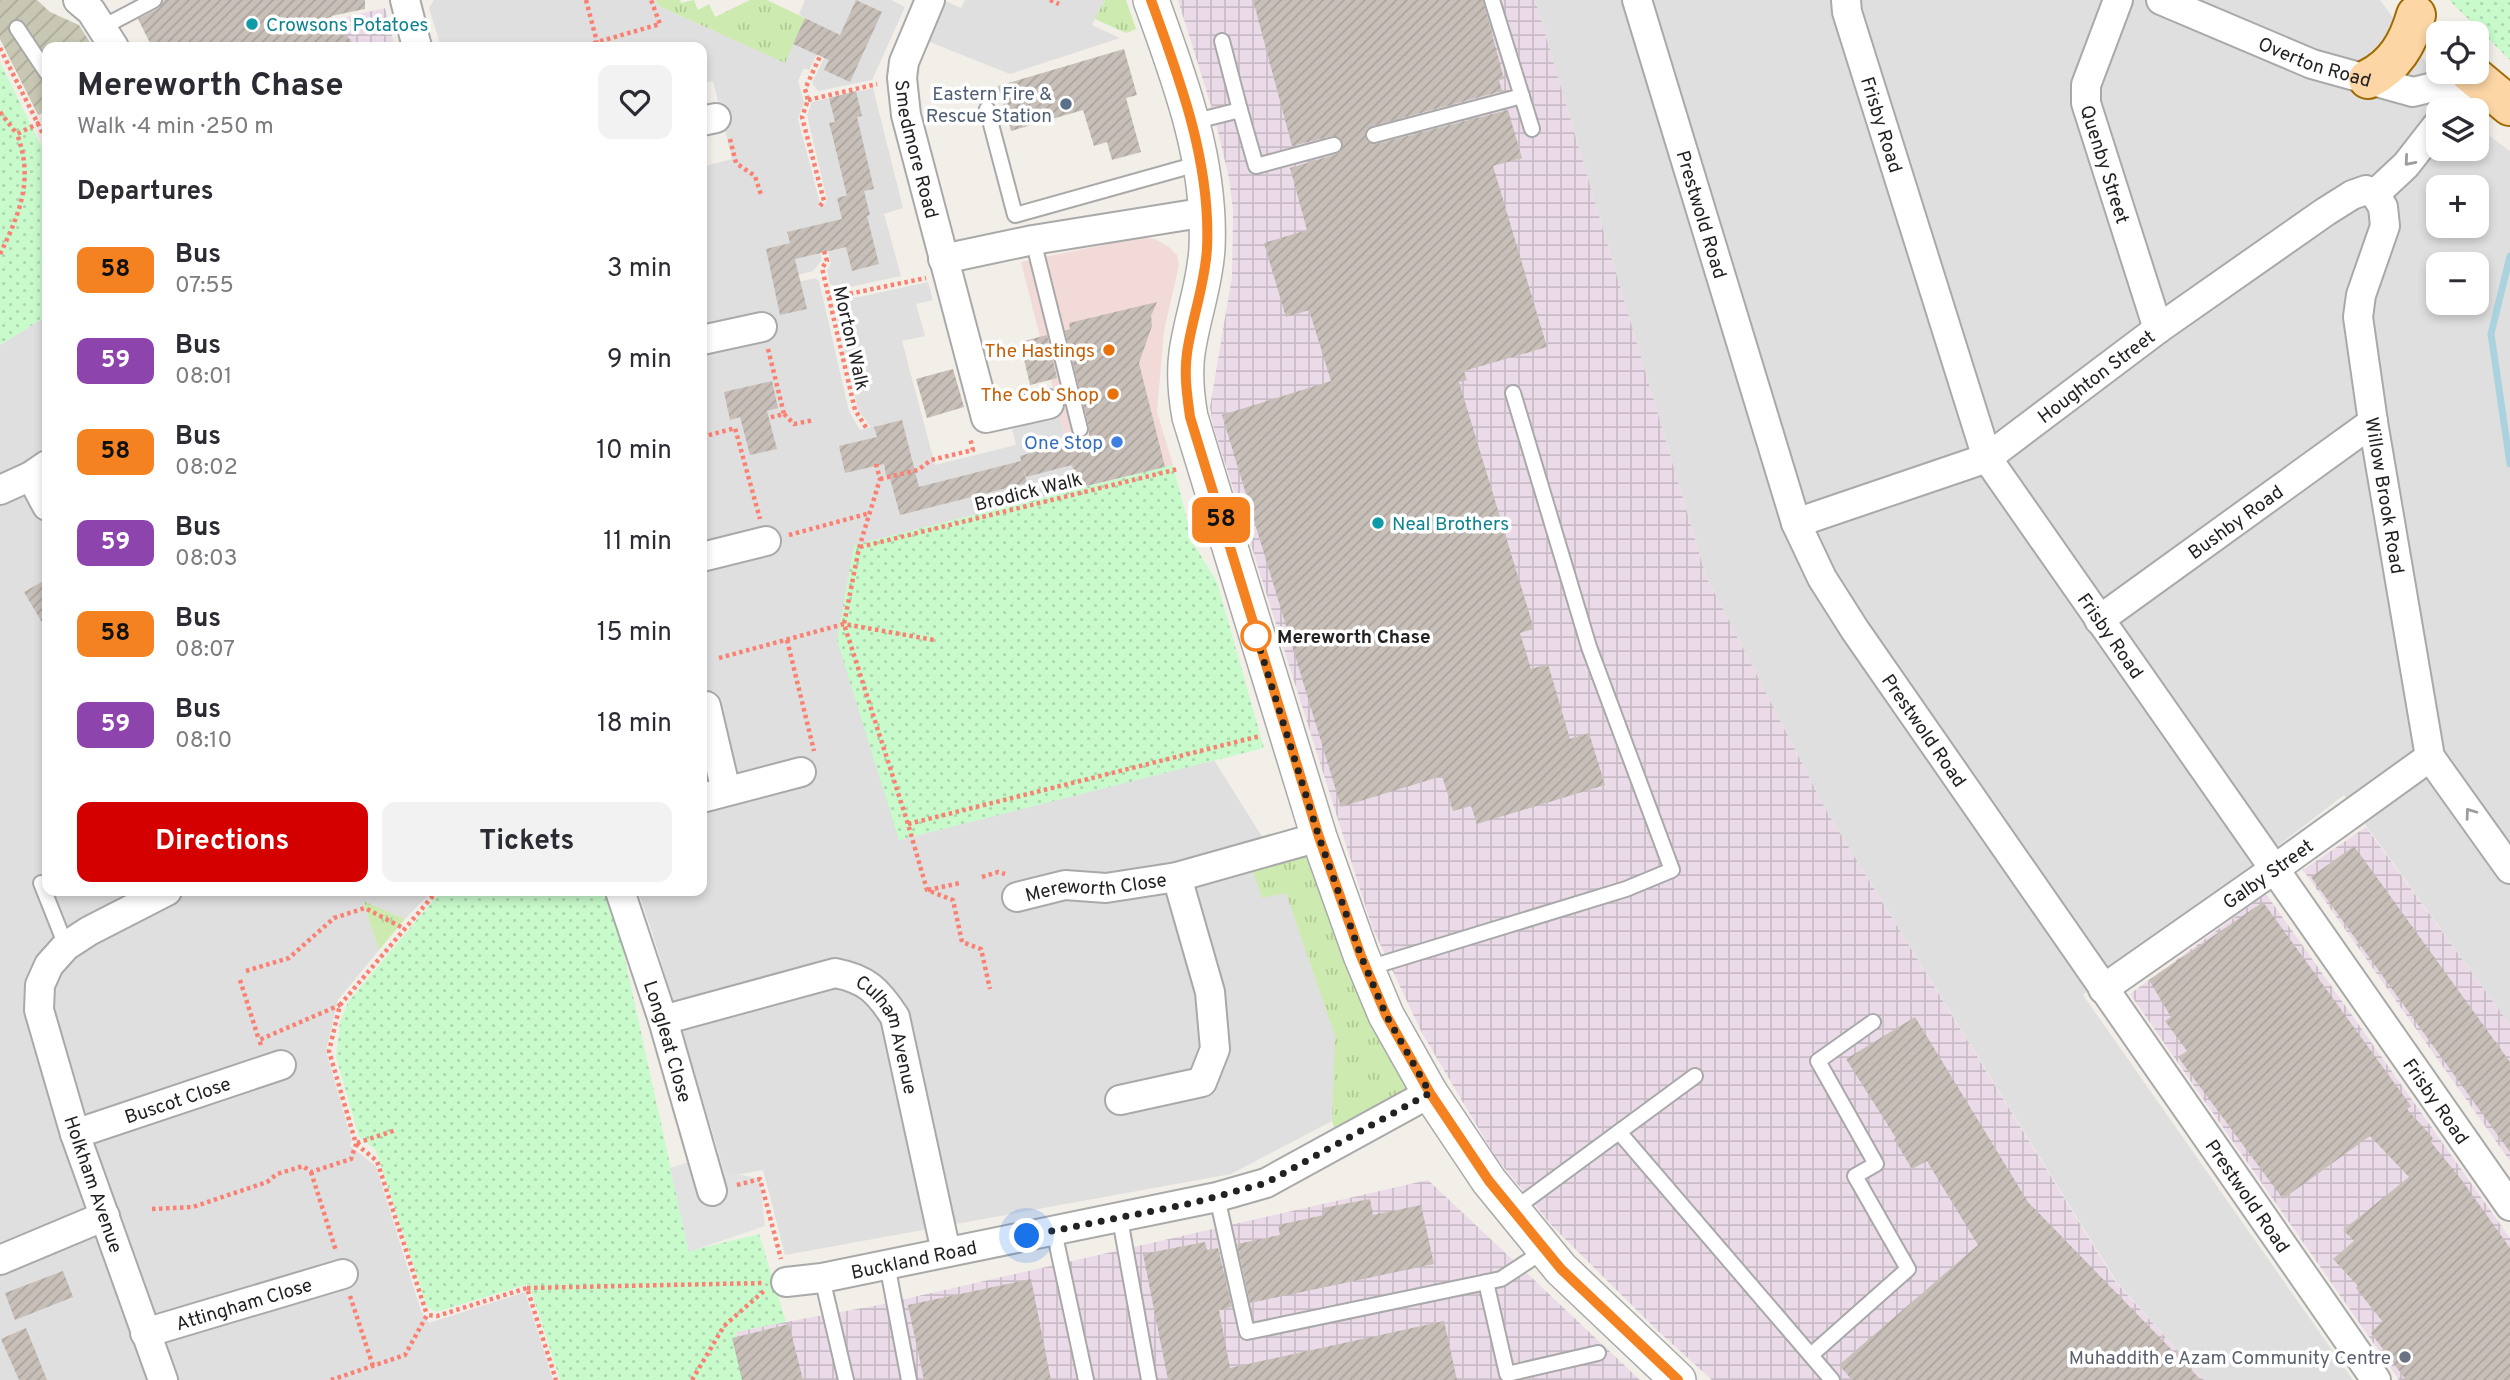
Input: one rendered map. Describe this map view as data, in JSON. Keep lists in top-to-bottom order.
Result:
{
  "streets": {
    "street": [
      "Overton Road",
      "Frisby Road",
      "Smedmore Road",
      "Quenby Street",
      "Prestwold Road",
      "Houghton Street",
      "Willow Brook Road",
      "Bushby Road",
      "Galby Street",
      "Mereworth Close",
      "Longleat Close",
      "Culham Avenue",
      "Buscot Close",
      "Holkham Avenue",
      "Buckland Road",
      "Attingham Close"
    ],
    "path": ["Morton Walk", "Brodick Walk"]
  },
  "crossings": [
    ["Frisby Road", "Houghton Street"],
    ["Frisby Road", "Bushby Road"],
    ["Frisby Road", "Galby Street"],
    ["Quenby Street", "Houghton Street"],
    ["Prestwold Road", "Houghton Street"],
    ["Prestwold Road", "Galby Street"],
    ["Houghton Street", "Willow Brook Road"],
    ["Willow Brook Road", "Bushby Road"],
    ["Willow Brook Road", "Galby Street"],
    ["Longleat Close", "Culham Avenue"],
    ["Culham Avenue", "Buckland Road"],
    ["Buscot Close", "Holkham Avenue"],
    ["Holkham Avenue", "Attingham Close"]
  ],
  "places": [
    "Crowsons Potatoes",
    "Eastern Fire & Rescue Station",
    "The Hastings",
    "The Cob Shop",
    "One Stop",
    "Neal Brothers",
    "Mereworth Chase",
    "Muhaddith e Azam Community Centre"
  ],
  "lines": ["bus line 58"],
  "page": {
    "on_map": "58",
    "map_buttons": ["+", "−"],
    "heading": [
      ["Mereworth Chase", "Walk · 4 min · 250 m"],
      "Departures"
    ],
    "list": [
      {
        "mark": "58",
        "name": "Bus",
        "note": "07:55",
        "value": "3 min"
      },
      {
        "mark": "59",
        "name": "Bus",
        "note": "08:01",
        "value": "9 min"
      },
      {
        "mark": "58",
        "name": "Bus",
        "note": "08:02",
        "value": "10 min"
      },
      {
        "mark": "59",
        "name": "Bus",
        "note": "08:03",
        "value": "11 min"
      },
      {
        "mark": "58",
        "name": "Bus",
        "note": "08:07",
        "value": "15 min"
      },
      {
        "mark": "59",
        "name": "Bus",
        "note": "08:10",
        "value": "18 min"
      }
    ],
    "buttons": ["Directions", "Tickets"]
  }
}
